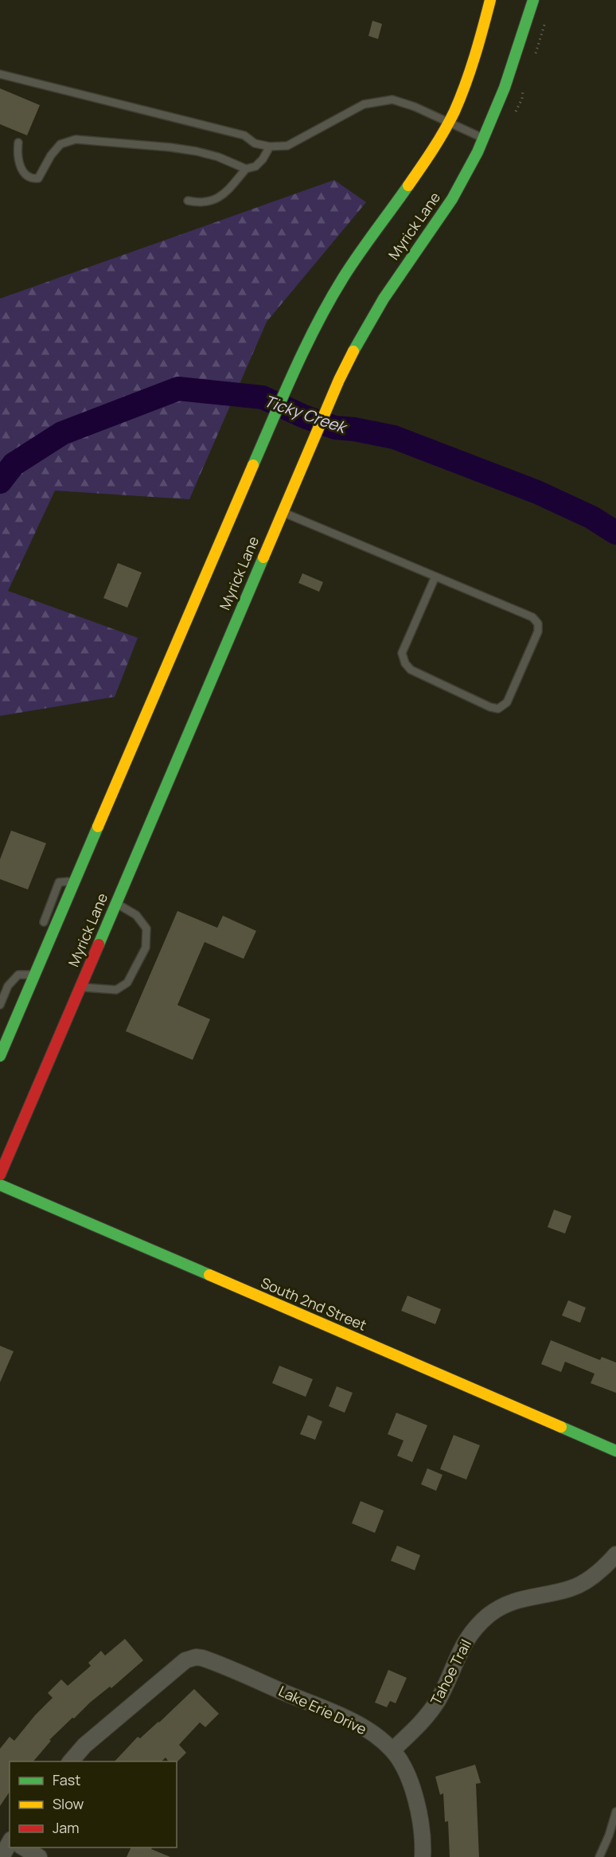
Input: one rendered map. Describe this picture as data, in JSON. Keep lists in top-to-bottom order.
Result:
{
  "streets": {
    "street": [
      "Myrick Lane",
      "South 2nd Street",
      "Tahoe Trail",
      "Lake Erie Drive"
    ]
  },
  "crossings": [
    ["Tahoe Trail", "Lake Erie Drive"]
  ],
  "water": ["Ticky Creek"],
  "legend": ["Fast", "Slow", "Jam"]
}
